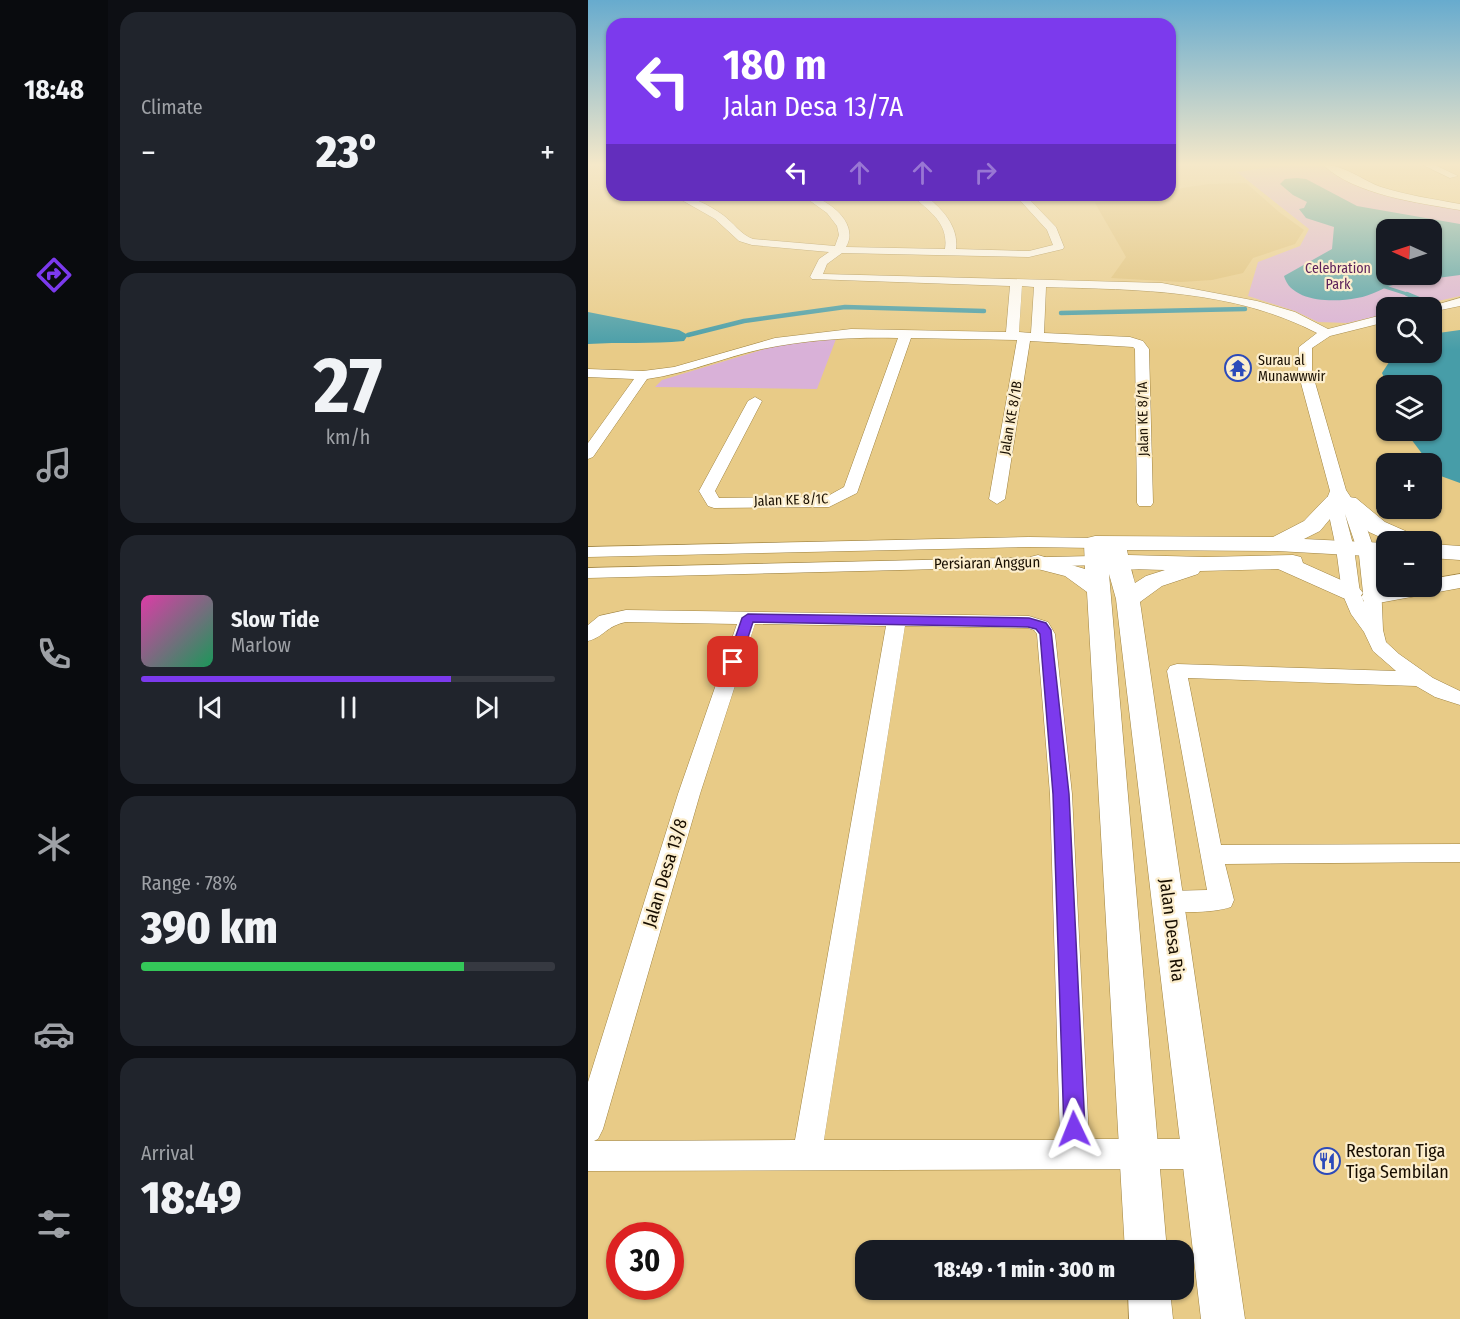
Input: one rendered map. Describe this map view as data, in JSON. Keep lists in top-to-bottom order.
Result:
{
  "streets": {
    "main road": ["Persiaran Anggun", "Jalan Desa Ria"],
    "street": [
      "Jalan KE 8/1B",
      "Jalan KE 8/1A",
      "Jalan KE 8/1C",
      "Jalan Desa 13/8"
    ]
  },
  "crossings": [
    ["Jalan KE 8/1B", "Jalan KE 8/1A"],
    ["Persiaran Anggun", "Jalan Desa Ria"]
  ],
  "parks": ["Celebration Park"],
  "places": {
    "temple": ["Surau al Munawwwir"],
    "restaurant": ["Restoran Tiga Tiga Sembilan"]
  },
  "north": "left",
  "page": {
    "tabs": "18:48",
    "tile": [
      "Climate",
      ["27", "km/h"],
      ["Range · 78%", "390 km"],
      ["Arrival", "18:49"]
    ],
    "turn": ["180 m", "Jalan Desa 13/7A"],
    "heat": ["−", "23°", "+"],
    "map_buttons": ["+", "−"],
    "song": ["Slow Tide", "Marlow"],
    "limit": "30",
    "trip": "18:49 · 1 min · 300 m"
  }
}
